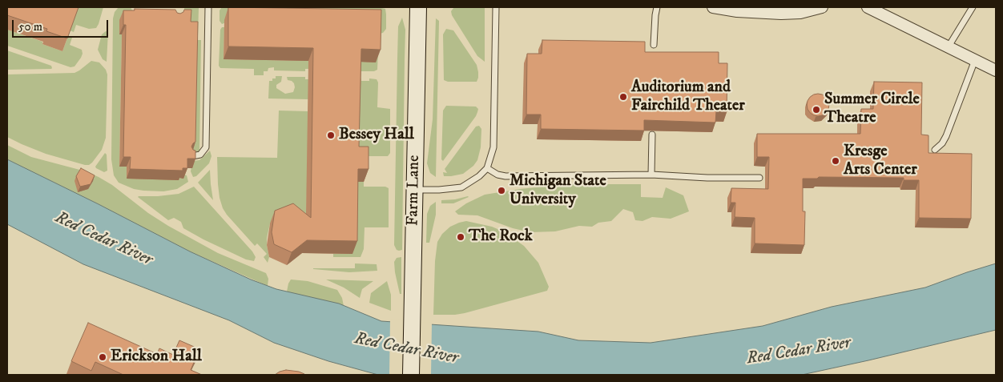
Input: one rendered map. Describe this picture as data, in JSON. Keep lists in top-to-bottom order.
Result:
{
  "streets": {
    "street": ["Farm Lane"]
  },
  "water": ["Red Cedar River"],
  "places": [
    "Auditorium and Fairchild Theater",
    "Summer Circle Theatre",
    "Bessey Hall",
    "Kresge Arts Center",
    "Michigan State University",
    "The Rock",
    "Erickson Hall"
  ],
  "scale_bar": "50 m"
}
